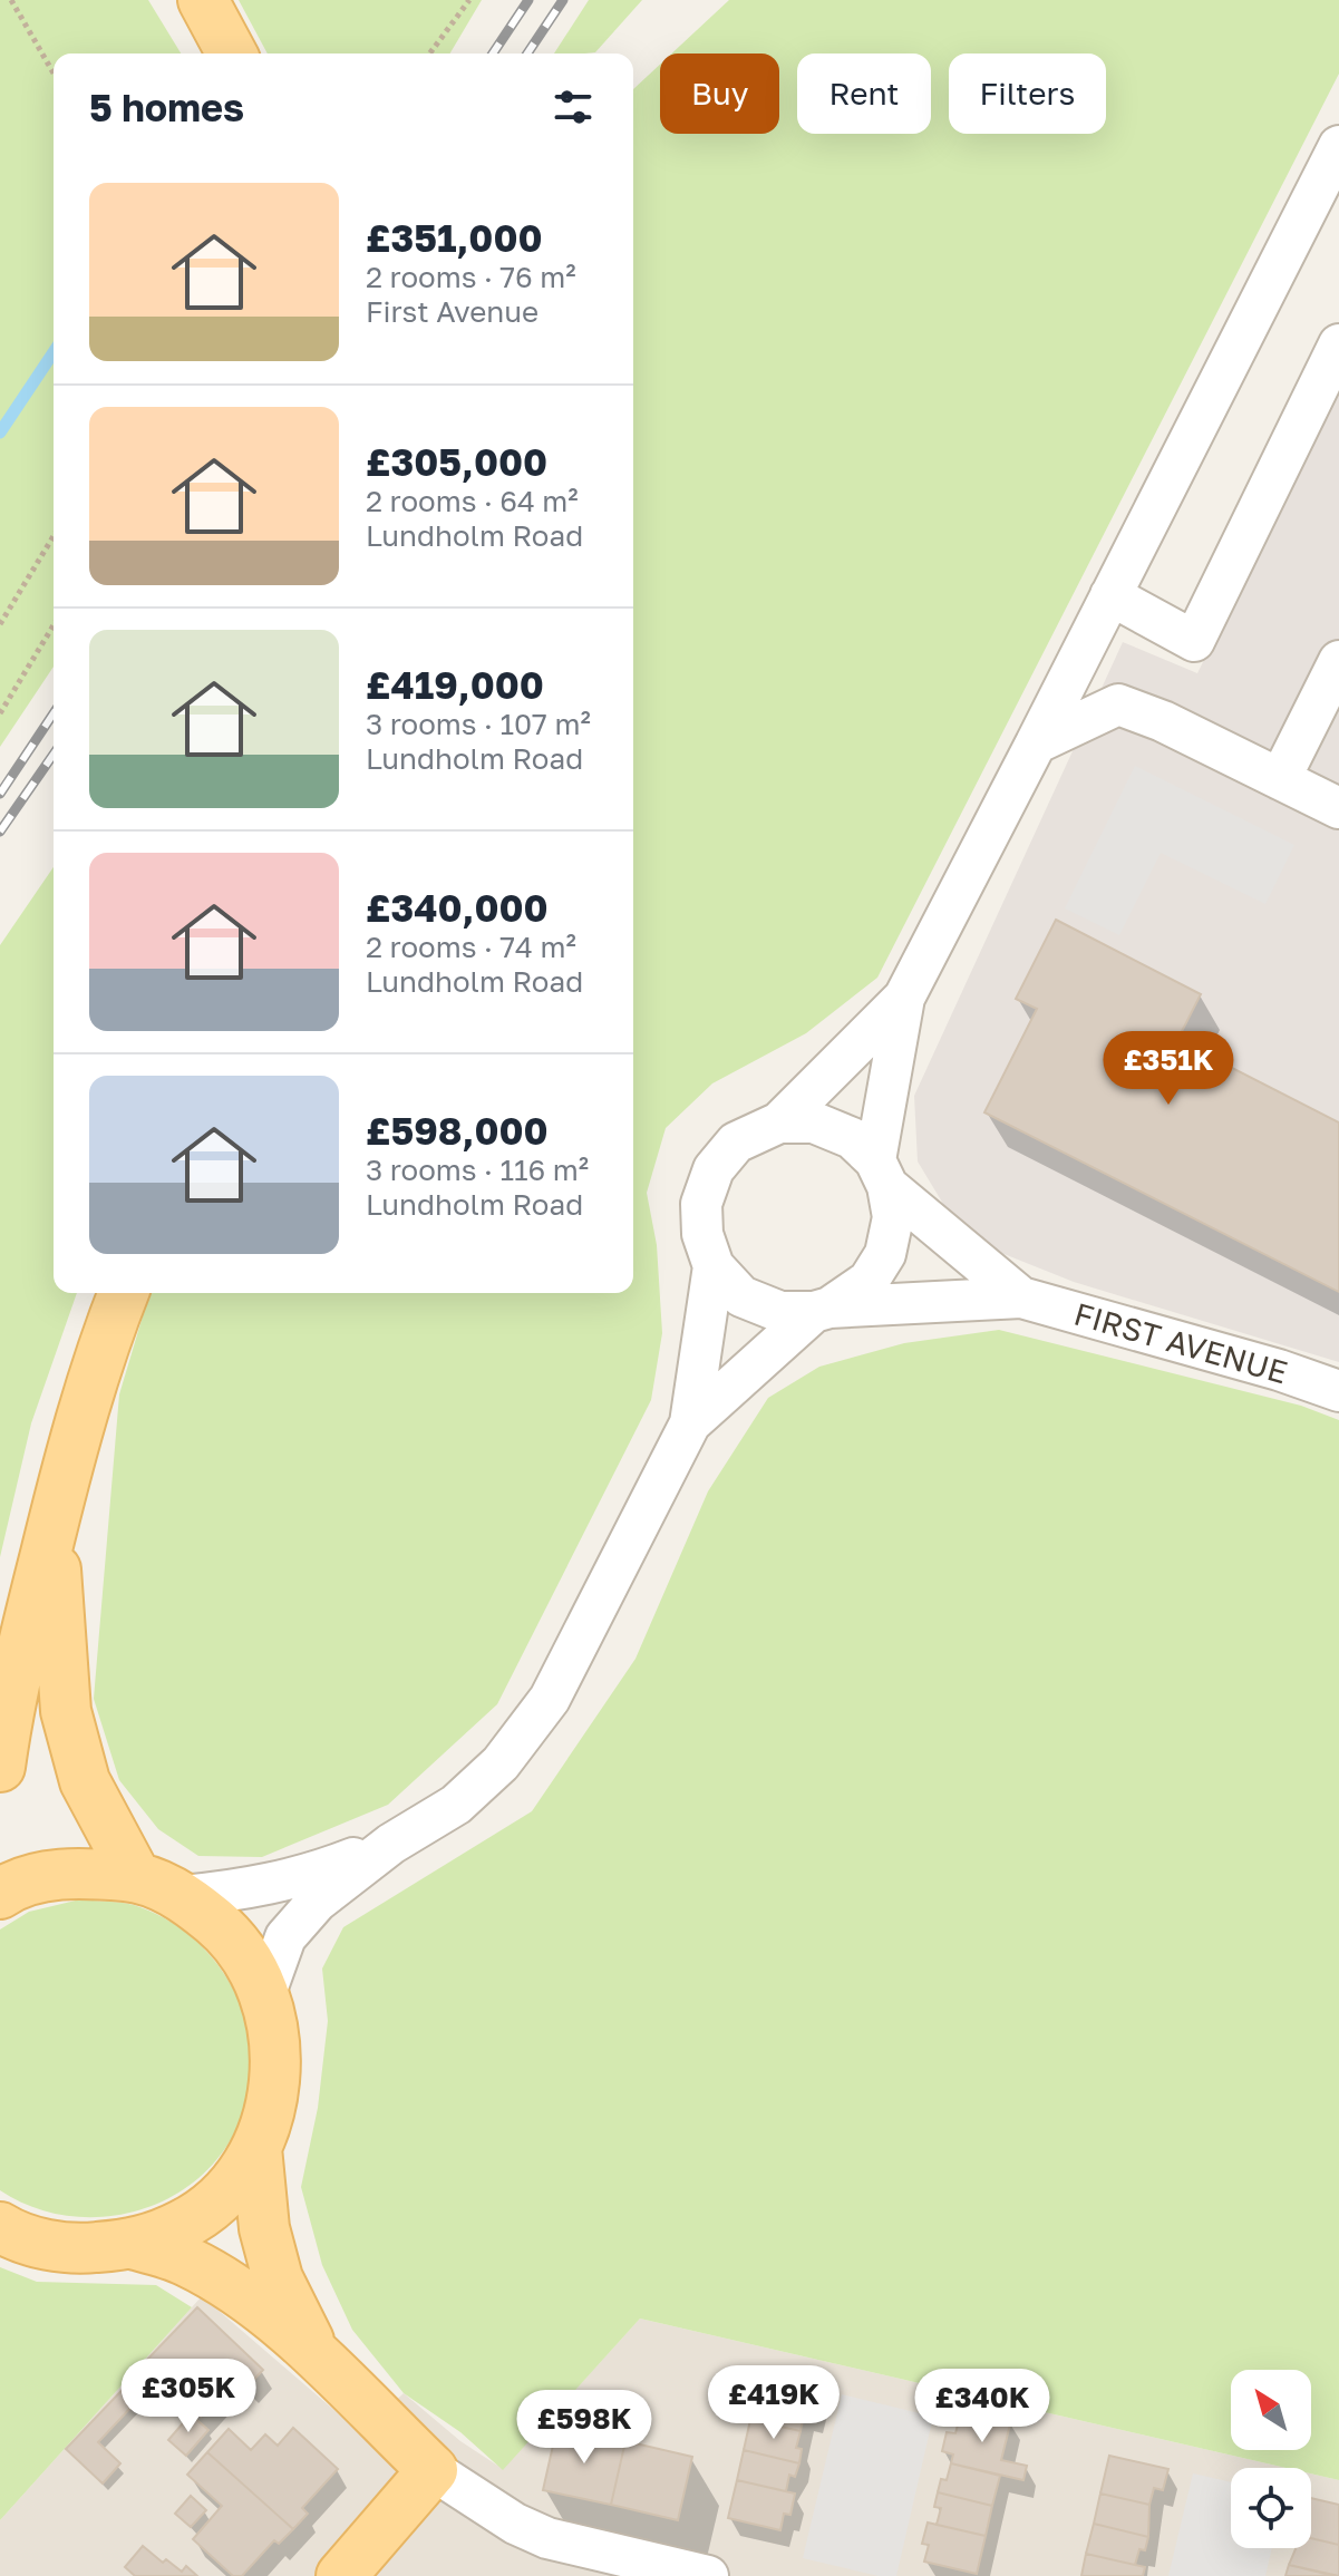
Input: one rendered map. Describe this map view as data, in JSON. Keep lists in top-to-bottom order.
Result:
{
  "streets": {
    "street": ["FIRST AVENUE"]
  },
  "north": "top left",
  "page": {
    "chip": ["Buy", "Rent", "Filters"],
    "heading": "5 homes",
    "list": [
      {
        "name": "£351,000",
        "note": "2 rooms · 76 m² · First Avenue"
      },
      {
        "name": "£305,000",
        "note": "2 rooms · 64 m² · Lundholm Road"
      },
      {
        "name": "£419,000",
        "note": "3 rooms · 107 m² · Lundholm Road"
      },
      {
        "name": "£340,000",
        "note": "2 rooms · 74 m² · Lundholm Road"
      },
      {
        "name": "£598,000",
        "note": "3 rooms · 116 m² · Lundholm Road"
      }
    ],
    "price": [
      "£351K",
      "£305K",
      "£419K",
      "£340K",
      "£598K"
    ]
  }
}
